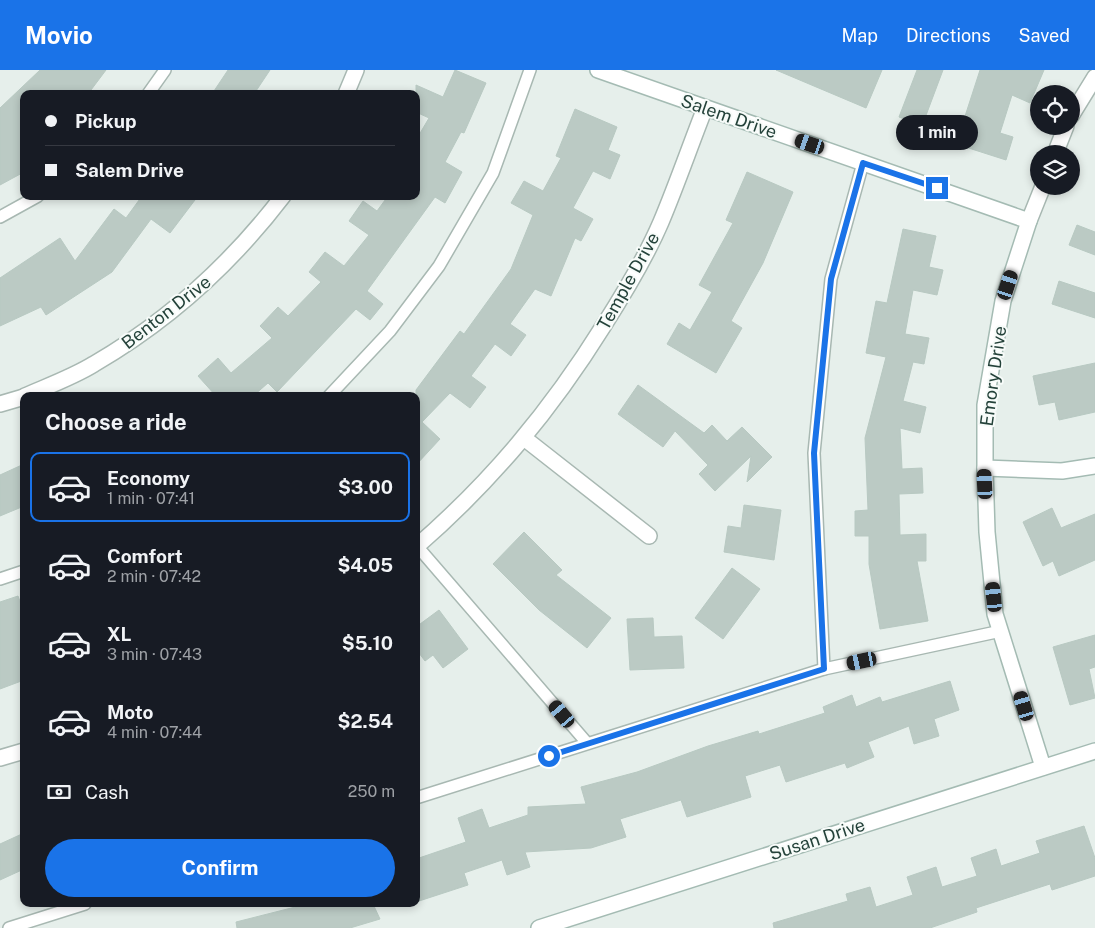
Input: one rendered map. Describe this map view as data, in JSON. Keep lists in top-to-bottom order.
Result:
{
  "streets": {
    "street": [
      "Salem Drive",
      "Temple Drive",
      "Benton Drive",
      "Emory Drive",
      "Susan Drive"
    ]
  },
  "crossings": [
    ["Salem Drive", "Temple Drive"],
    ["Salem Drive", "Emory Drive"],
    ["Emory Drive", "Susan Drive"]
  ],
  "page": {
    "header": "Movio",
    "nav": ["Map", "Directions", "Saved"],
    "banner": ["Pickup", "Salem Drive"],
    "bubble": "1 min",
    "heading": "Choose a ride",
    "list": [
      {
        "name": "Economy",
        "note": "1 min · 07:41",
        "value": "$3.00"
      },
      {
        "name": "Comfort",
        "note": "2 min · 07:42",
        "value": "$4.05"
      },
      {
        "name": "XL",
        "note": "3 min · 07:43",
        "value": "$5.10"
      },
      {
        "name": "Moto",
        "note": "4 min · 07:44",
        "value": "$2.54"
      }
    ],
    "pay": ["Cash", "250 m"],
    "buttons": "Confirm"
  }
}
